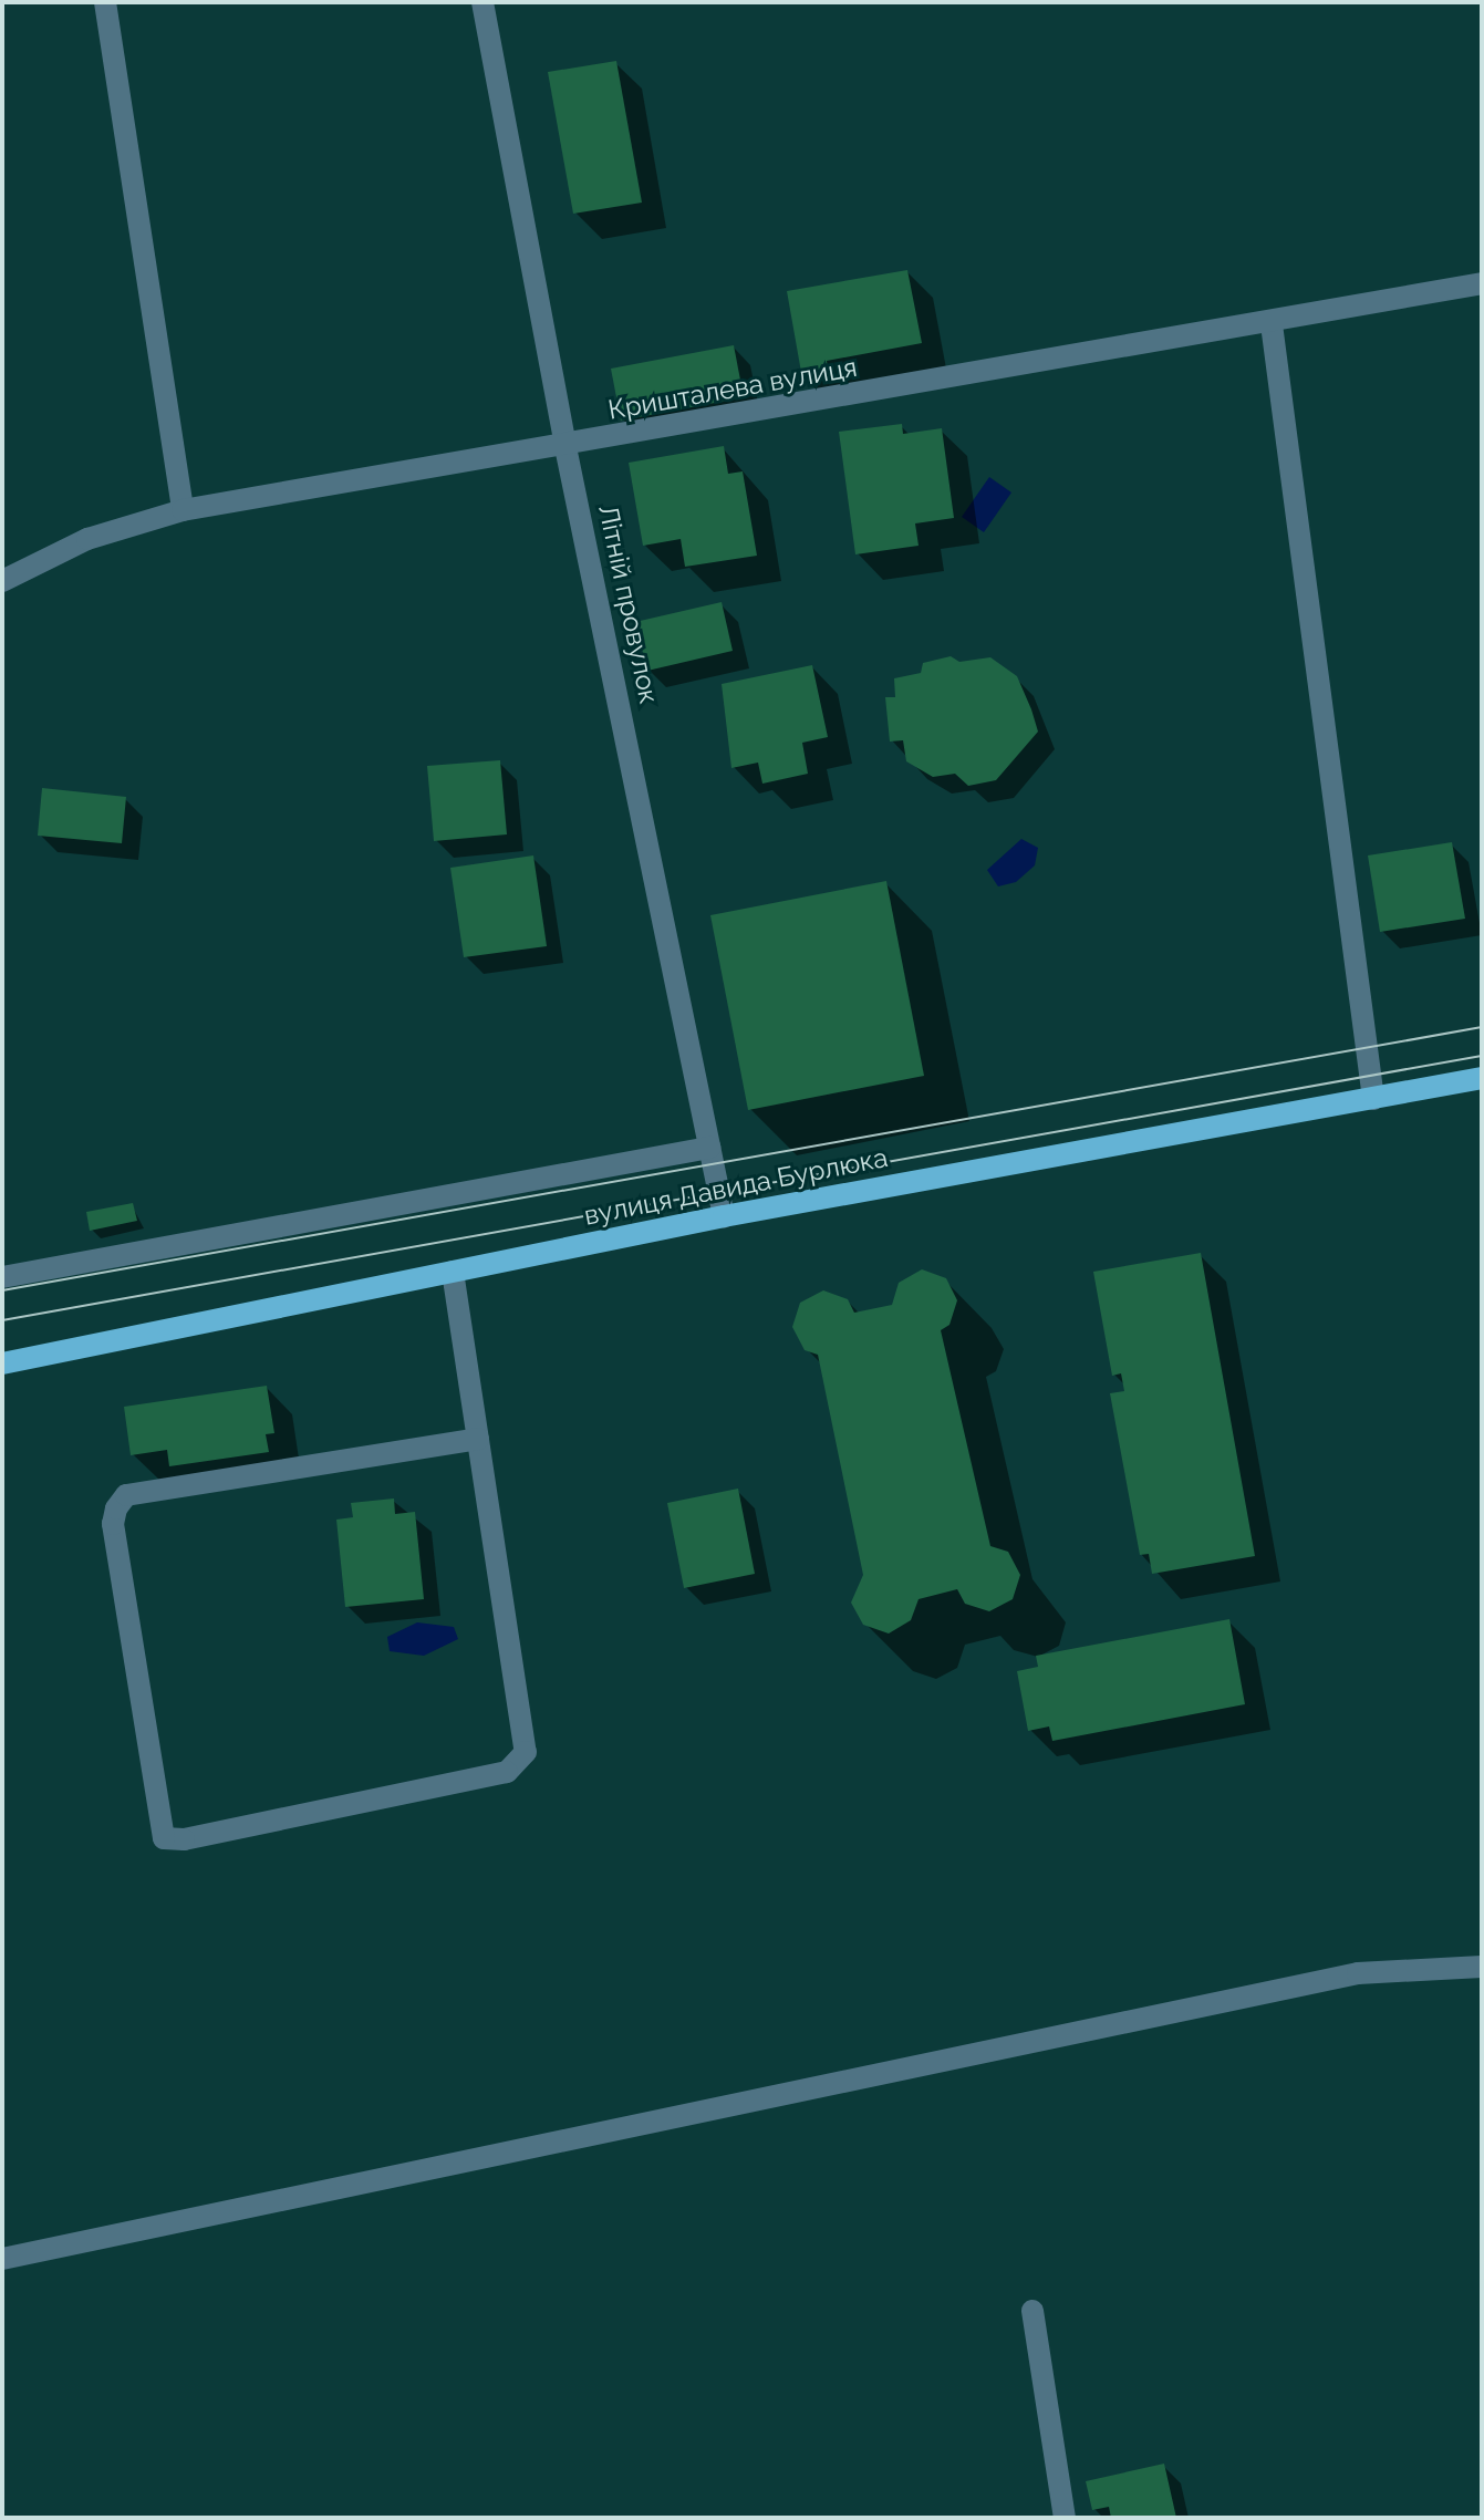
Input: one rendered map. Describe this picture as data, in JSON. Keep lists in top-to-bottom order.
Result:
{
  "streets": {
    "main road": ["вулиця Давида Бурлюка"],
    "street": ["Кришталева вулиця", "Літній провулок"]
  },
  "crossings": [
    ["Кришталева вулиця", "Літній провулок"],
    ["Літній провулок", "вулиця Давида Бурлюка"]
  ]
}
